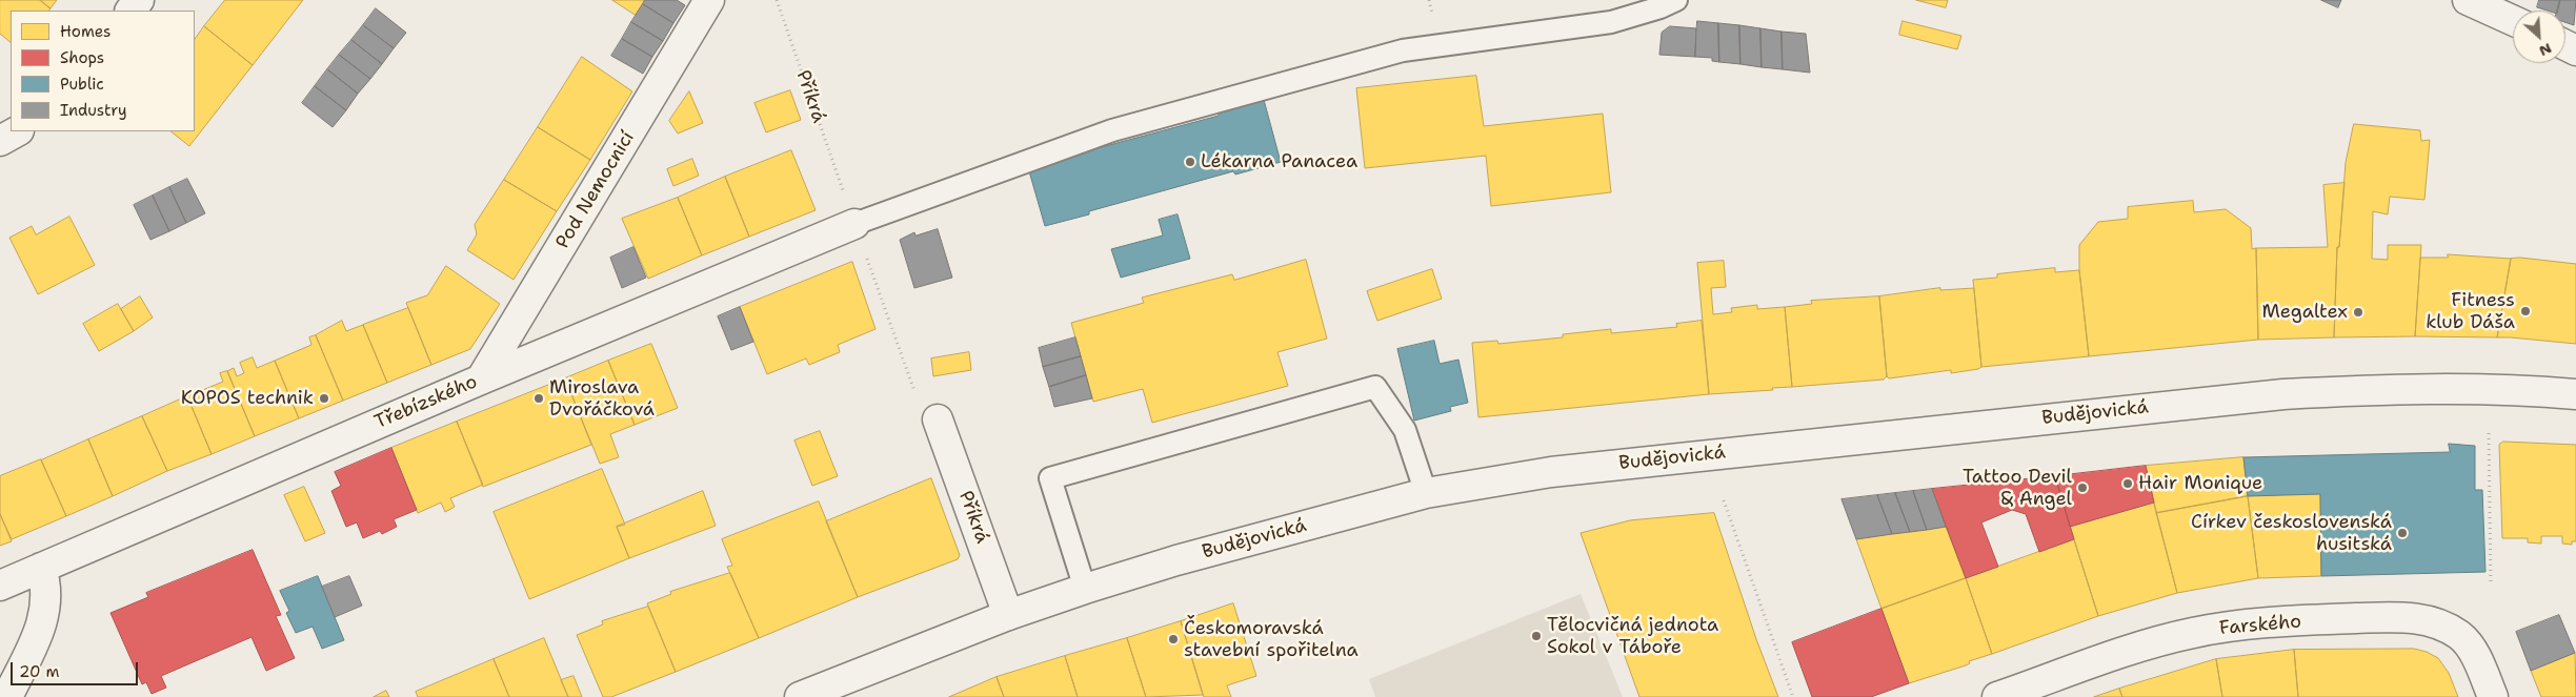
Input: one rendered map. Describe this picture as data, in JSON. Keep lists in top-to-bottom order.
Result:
{
  "streets": {
    "street": [
      "Příkrá",
      "Pod Nemocnicí",
      "Třebízského",
      "Budějovická",
      "Farského"
    ]
  },
  "crossings": [
    ["Příkrá", "Budějovická"],
    ["Pod Nemocnicí", "Třebízského"]
  ],
  "places": [
    "Lékarna Panacea",
    "Fitness klub Dáša",
    "Megaltex",
    "KOPOS technik",
    "Miroslava Dvořáčková",
    "Hair Monique",
    "Tattoo Devil & Angel",
    "Církev československá husitská",
    "Tělocvičná jednota Sokol v Táboře",
    "Českomoravská stavební spořitelna"
  ],
  "legend": [
    "Homes",
    "Shops",
    "Public",
    "Industry"
  ],
  "scale_bar": "20 m",
  "north": "bottom right"
}
